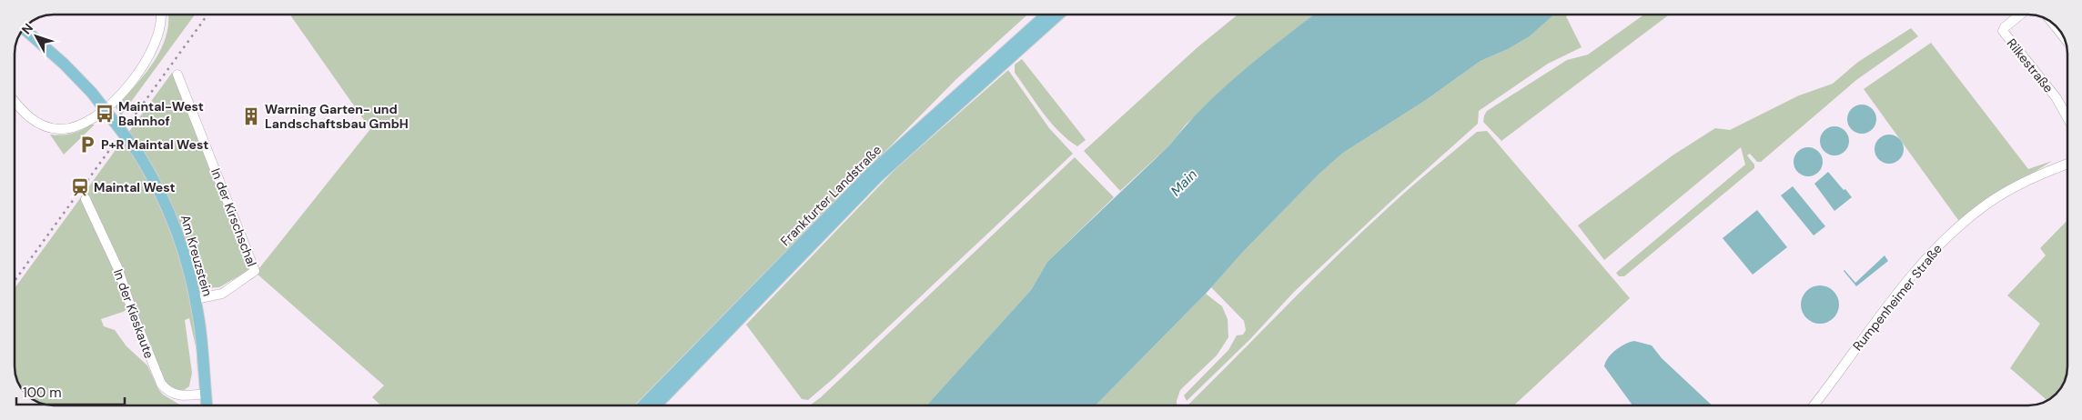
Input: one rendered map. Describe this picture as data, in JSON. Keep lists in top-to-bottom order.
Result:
{
  "streets": {
    "main road": ["Frankfurter Landstraße", "Am Kreuzstein"],
    "street": [
      "Rilkestraße",
      "In der Kirschschal",
      "Rumpenheimer Straße",
      "In der Kieskaute"
    ]
  },
  "crossings": [
    ["In der Kirschschal", "Am Kreuzstein"],
    ["Am Kreuzstein", "In der Kieskaute"]
  ],
  "water": ["Main"],
  "places": {
    "bus stop": ["Maintal-West Bahnhof"],
    "building": ["Warning Garten- und Landschaftsbau GmbH"],
    "parking": ["P+R Maintal West"],
    "station": ["Maintal West"]
  },
  "scale_bar": "100 m",
  "north": "top left"
}
